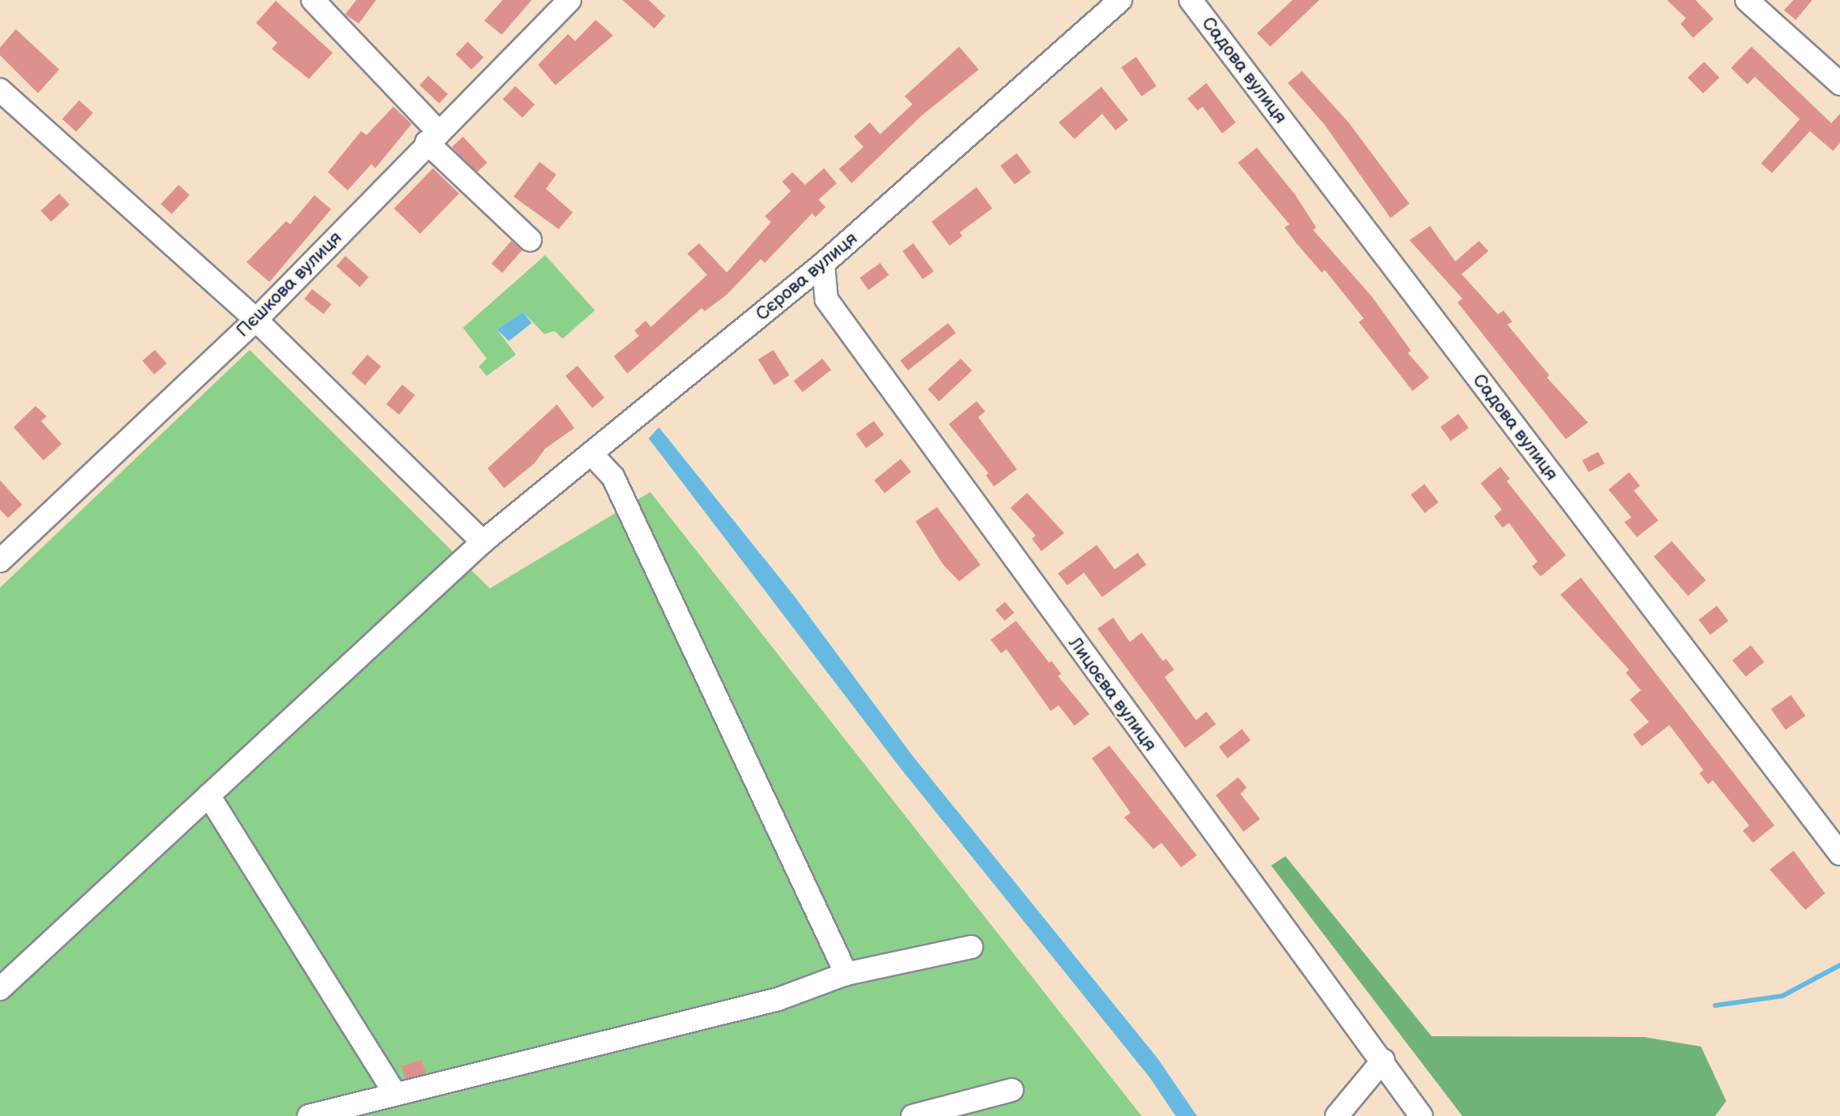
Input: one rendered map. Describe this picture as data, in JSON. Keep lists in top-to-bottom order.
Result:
{
  "streets": {
    "street": [
      "Садова вулиця",
      "Сєрова вулиця",
      "Пєшкова вулиця",
      "Лицоєва вулиця"
    ]
  },
  "crossings": [
    ["Сєрова вулиця", "Лицоєва вулиця"]
  ]
}
